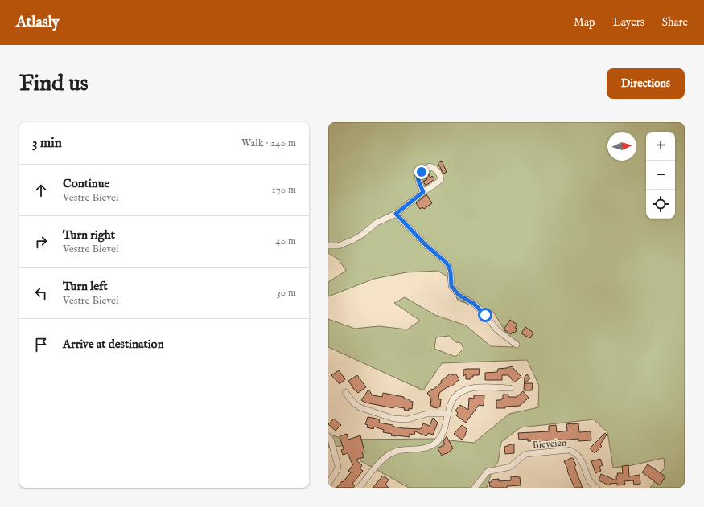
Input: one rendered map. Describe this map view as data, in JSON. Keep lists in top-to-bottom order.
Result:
{
  "streets": {
    "street": ["Bieveien"]
  },
  "north": "right",
  "page": {
    "header": "Atlasly",
    "nav": ["Map", "Layers", "Share"],
    "buttons": "Directions",
    "title": "Find us",
    "heading": ["3 min", "Walk · 240 m"],
    "map_buttons": ["+", "−"],
    "list": [
      ["Continue", "Vestre Bievei", "170 m"],
      ["Turn right", "Vestre Bievei", "40 m"],
      ["Turn left", "Vestre Bievei", "30 m"],
      "Arrive at destination"
    ]
  }
}
